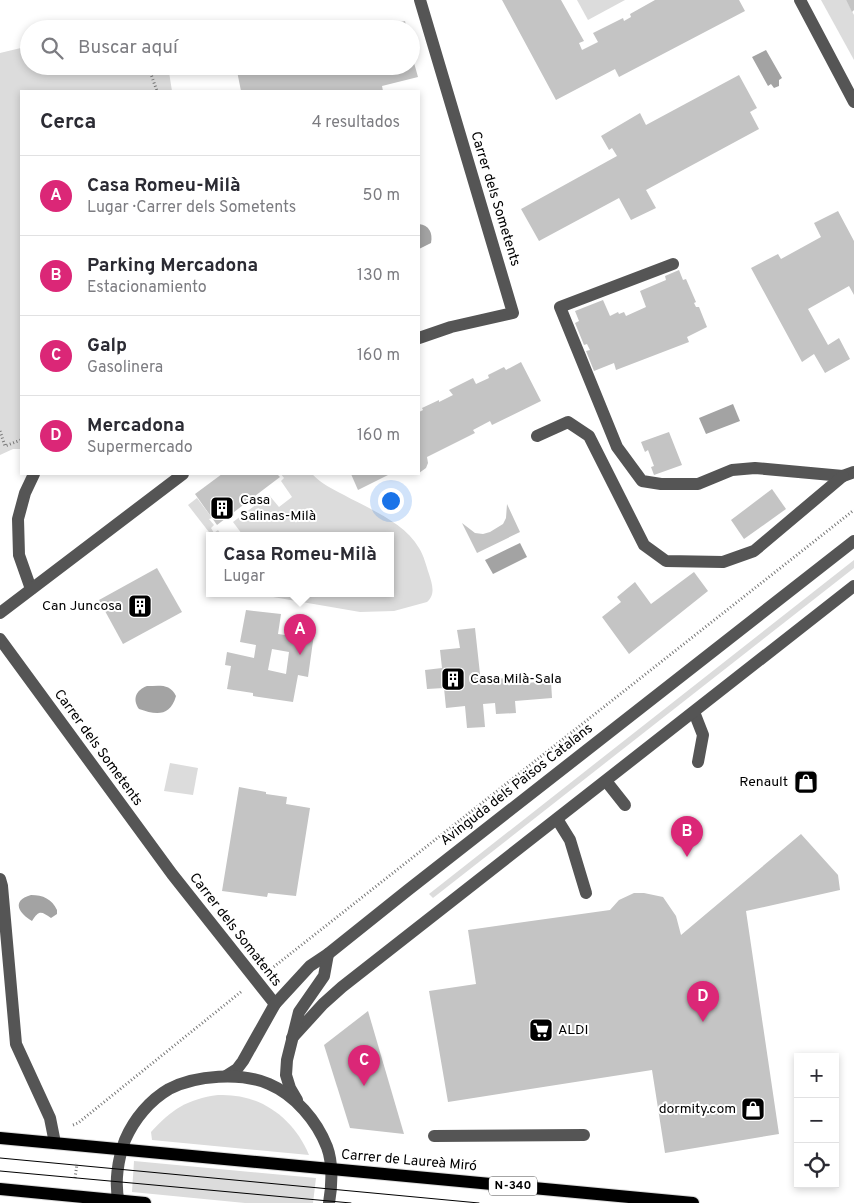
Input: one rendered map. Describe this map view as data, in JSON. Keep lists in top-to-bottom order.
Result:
{
  "streets": {
    "main road": ["Carrer de Laureà Miró", "N-340"],
    "street": ["Carrer dels Sometents", "Avinguda dels Països Catalans", "Carrer dels Somatents"]
  },
  "crossings": [
    ["Carrer dels Sometents", "Carrer dels Somatents"],
    ["Avinguda dels Països Catalans", "Carrer dels Somatents"],
    ["Avinguda dels Països Catalans", "Carrer de Laureà Miró"]
  ],
  "places": {
    "building": ["Casa Salinas-Milà", "Can Juncosa", "Casa Milà-Sala"],
    "shop": ["Renault", "dormity.com"],
    "supermarket": ["ALDI"]
  },
  "page": {
    "search": "Buscar aquí",
    "heading": ["Cerca", "4 resultados"],
    "list": [
      {
        "mark": "A",
        "name": "Casa Romeu-Milà",
        "note": "Lugar · Carrer dels Sometents",
        "value": "50 m"
      },
      {
        "mark": "B",
        "name": "Parking Mercadona",
        "note": "Estacionamiento",
        "value": "130 m"
      },
      {
        "mark": "C",
        "name": "Galp",
        "note": "Gasolinera",
        "value": "160 m"
      },
      {
        "mark": "D",
        "name": "Mercadona",
        "note": "Supermercado",
        "value": "160 m"
      }
    ],
    "popup": ["Casa Romeu-Milà", "Lugar"],
    "pins": [
      "A",
      "B",
      "D",
      "C"
    ],
    "map_buttons": ["+", "−"]
  }
}
